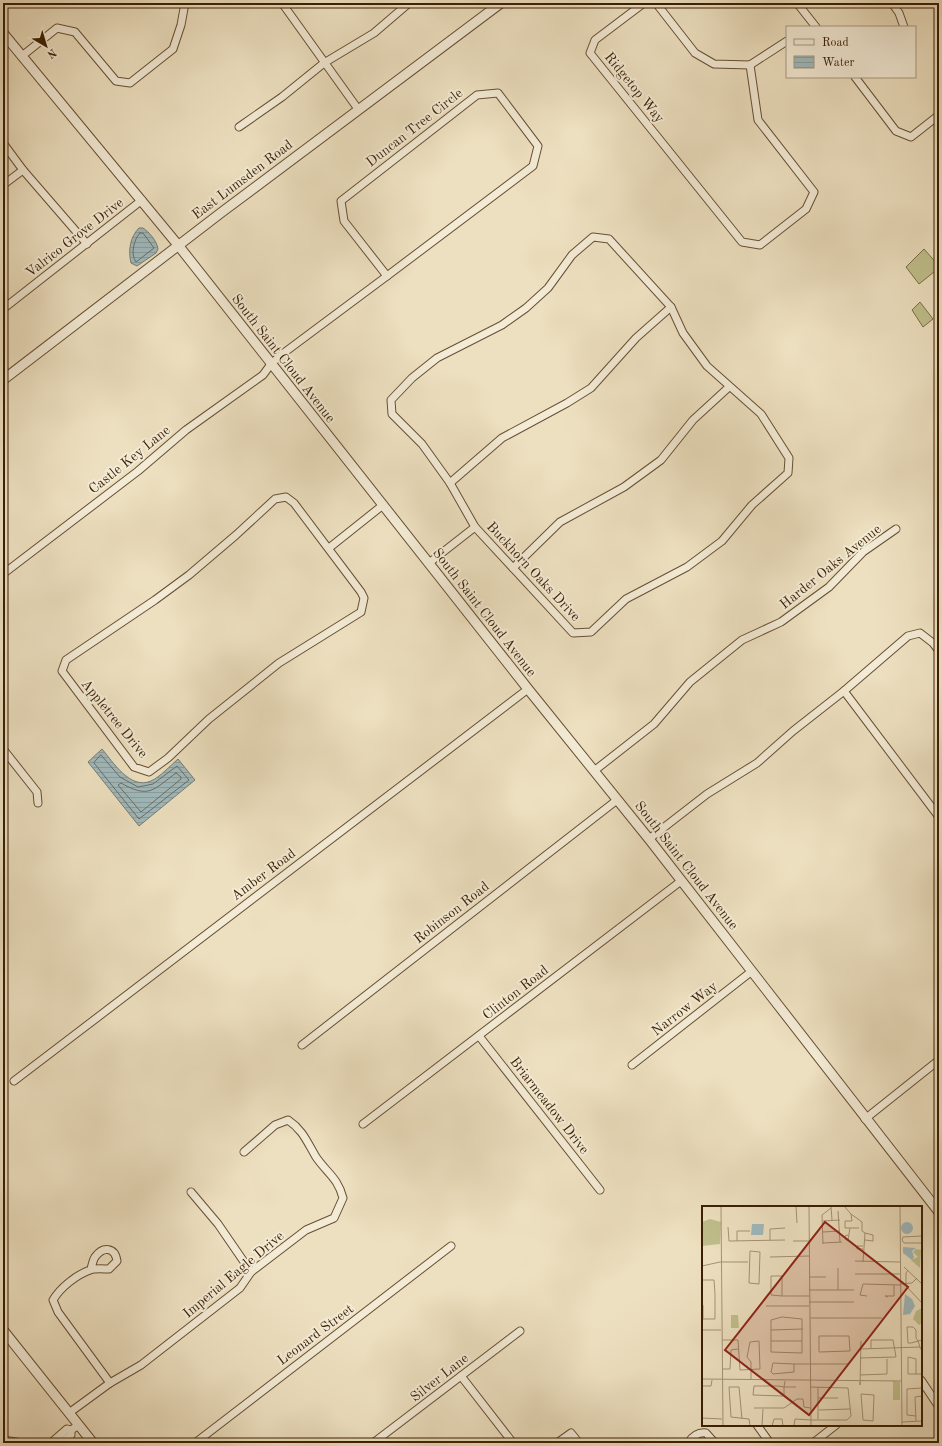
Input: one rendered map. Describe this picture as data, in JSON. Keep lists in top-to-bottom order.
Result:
{
  "streets": {
    "street": [
      "Ridgetop Way",
      "Duncan Tree Circle",
      "East Lumsden Road",
      "Valrico Grove Drive",
      "South Saint Cloud Avenue",
      "Castle Key Lane",
      "Harder Oaks Avenue",
      "Buckhorn Oaks Drive",
      "Appletree Drive",
      "Amber Road",
      "Robinson Road",
      "Clinton Road",
      "Narrow Way",
      "Briarmeadow Drive",
      "Imperial Eagle Drive",
      "Leonard Street",
      "Silver Lane"
    ]
  },
  "crossings": [
    ["Duncan Tree Circle", "South Saint Cloud Avenue"],
    ["Duncan Tree Circle", "Castle Key Lane"],
    ["East Lumsden Road", "South Saint Cloud Avenue"],
    ["Valrico Grove Drive", "South Saint Cloud Avenue"],
    ["South Saint Cloud Avenue", "Castle Key Lane"],
    ["South Saint Cloud Avenue", "Harder Oaks Avenue"],
    ["South Saint Cloud Avenue", "Buckhorn Oaks Drive"],
    ["South Saint Cloud Avenue", "Amber Road"],
    ["South Saint Cloud Avenue", "Robinson Road"],
    ["South Saint Cloud Avenue", "Clinton Road"],
    ["South Saint Cloud Avenue", "Narrow Way"],
    ["Clinton Road", "Briarmeadow Drive"]
  ],
  "legend": ["Road", "Water"],
  "north": "bottom right"
}
